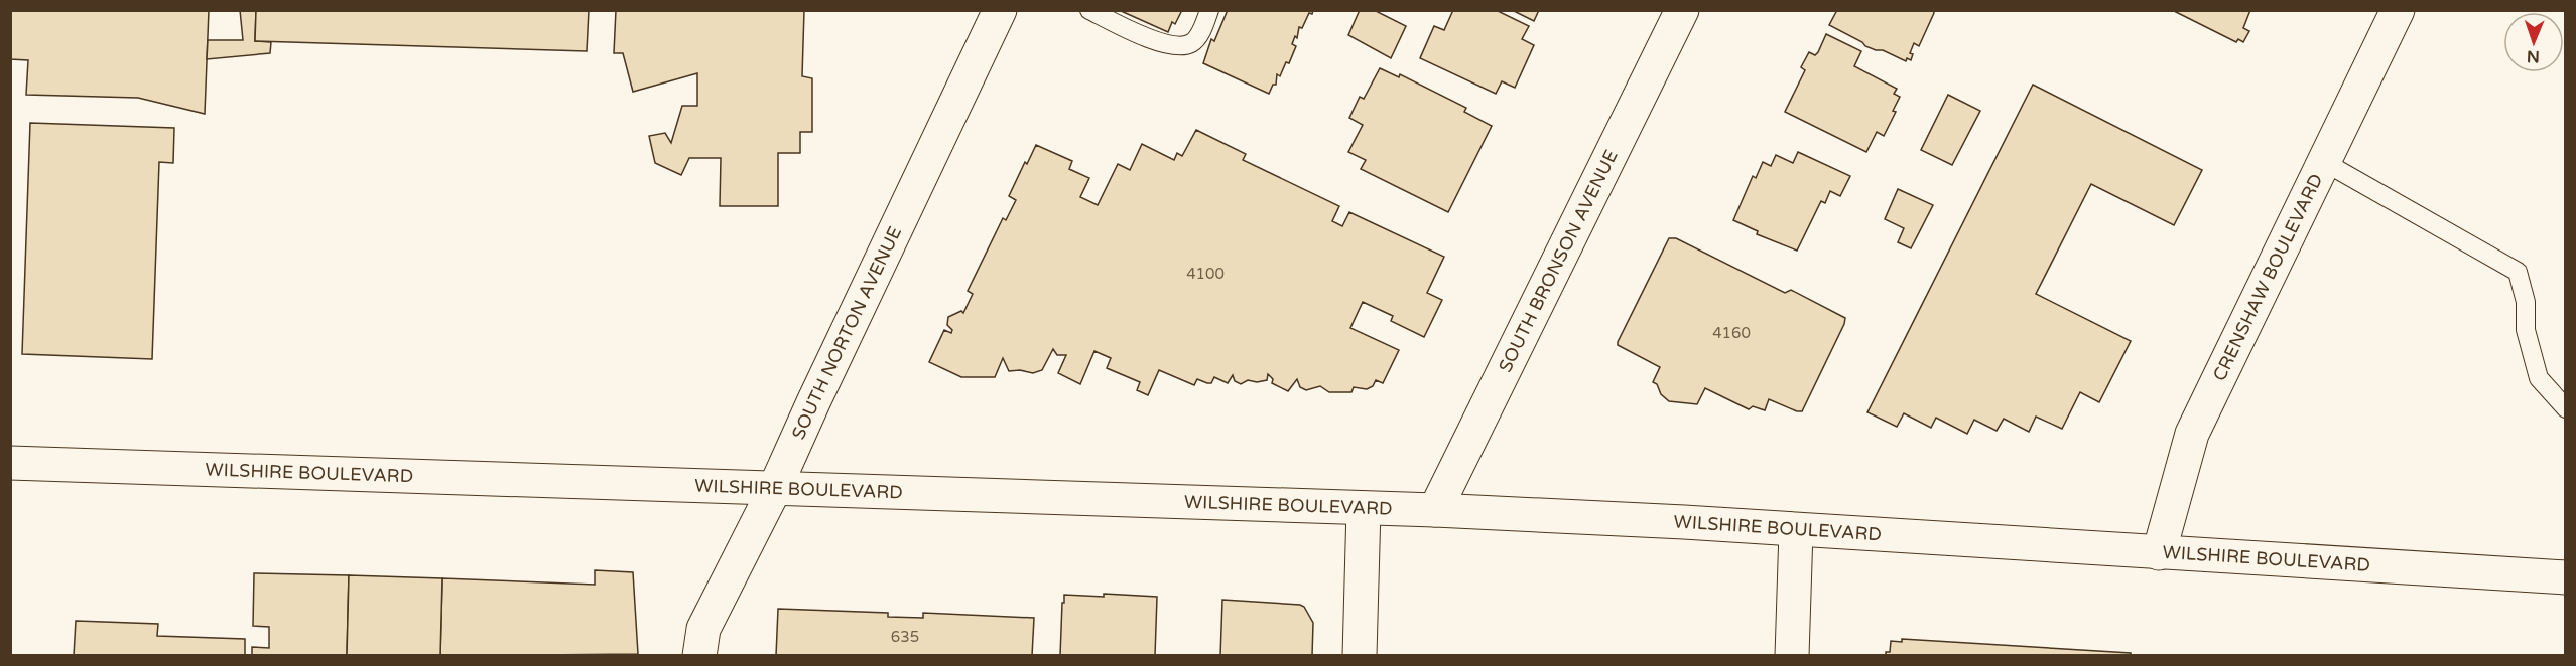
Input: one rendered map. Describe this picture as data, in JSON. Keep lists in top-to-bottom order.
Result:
{
  "streets": {
    "main road": [
      "SOUTH BRONSON AVENUE",
      "CRENSHAW BOULEVARD",
      "SOUTH NORTON AVENUE",
      "WILSHIRE BOULEVARD"
    ]
  },
  "crossings": [
    ["SOUTH BRONSON AVENUE", "WILSHIRE BOULEVARD"],
    ["CRENSHAW BOULEVARD", "WILSHIRE BOULEVARD"],
    ["SOUTH NORTON AVENUE", "WILSHIRE BOULEVARD"]
  ],
  "house_numbers": ["4100", "4160", "635"],
  "north": "bottom"
}
